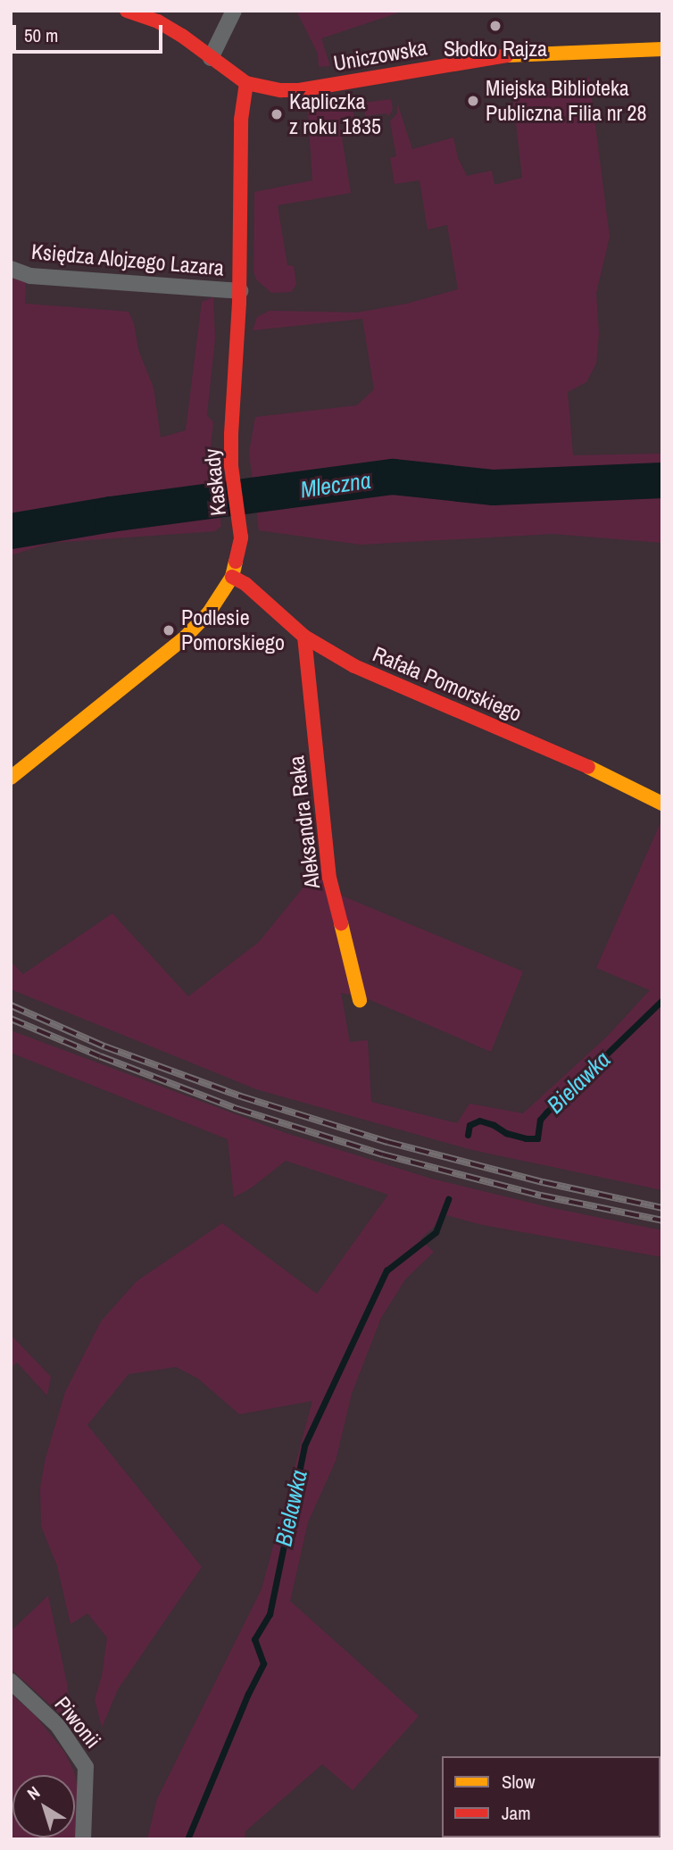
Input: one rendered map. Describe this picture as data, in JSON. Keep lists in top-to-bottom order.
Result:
{
  "streets": {
    "street": [
      "Uniczowska",
      "Księdza Alojzego Lazara",
      "Kaskady",
      "Rafała Pomorskiego",
      "Aleksandra Raka",
      "Piwonii"
    ]
  },
  "crossings": [
    ["Uniczowska", "Kaskady"],
    ["Księdza Alojzego Lazara", "Kaskady"],
    ["Kaskady", "Rafała Pomorskiego"],
    ["Rafała Pomorskiego", "Aleksandra Raka"]
  ],
  "water": ["Mleczna", "Bielawka"],
  "places": [
    "Słodko Rajza",
    "Miejska Biblioteka Publiczna Filia nr 28",
    "Kapliczka z roku 1835",
    "Podlesie Pomorskiego"
  ],
  "legend": ["Slow", "Jam"],
  "scale_bar": "50 m",
  "north": "top left"
}
